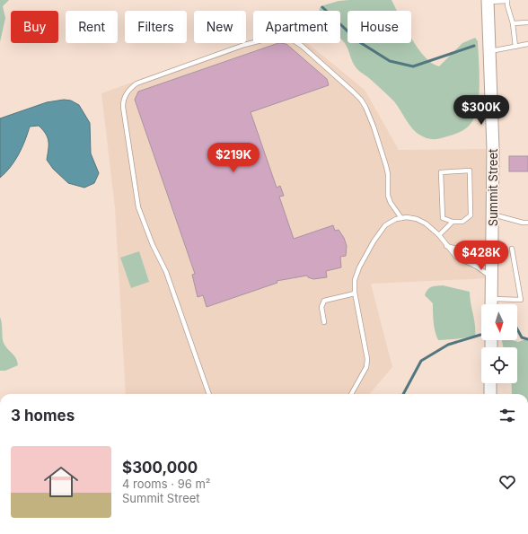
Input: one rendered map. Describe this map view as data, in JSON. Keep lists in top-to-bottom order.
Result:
{
  "streets": {
    "main road": ["Summit Street"]
  },
  "north": "bottom",
  "page": {
    "chip": [
      "Buy",
      "Rent",
      "Filters",
      "New",
      "Apartment",
      "House"
    ],
    "price": ["$300K", "$219K", "$428K"],
    "heading": "3 homes",
    "list": [
      {
        "name": "$300,000",
        "note": "4 rooms · 96 m² · Summit Street"
      }
    ]
  }
}
